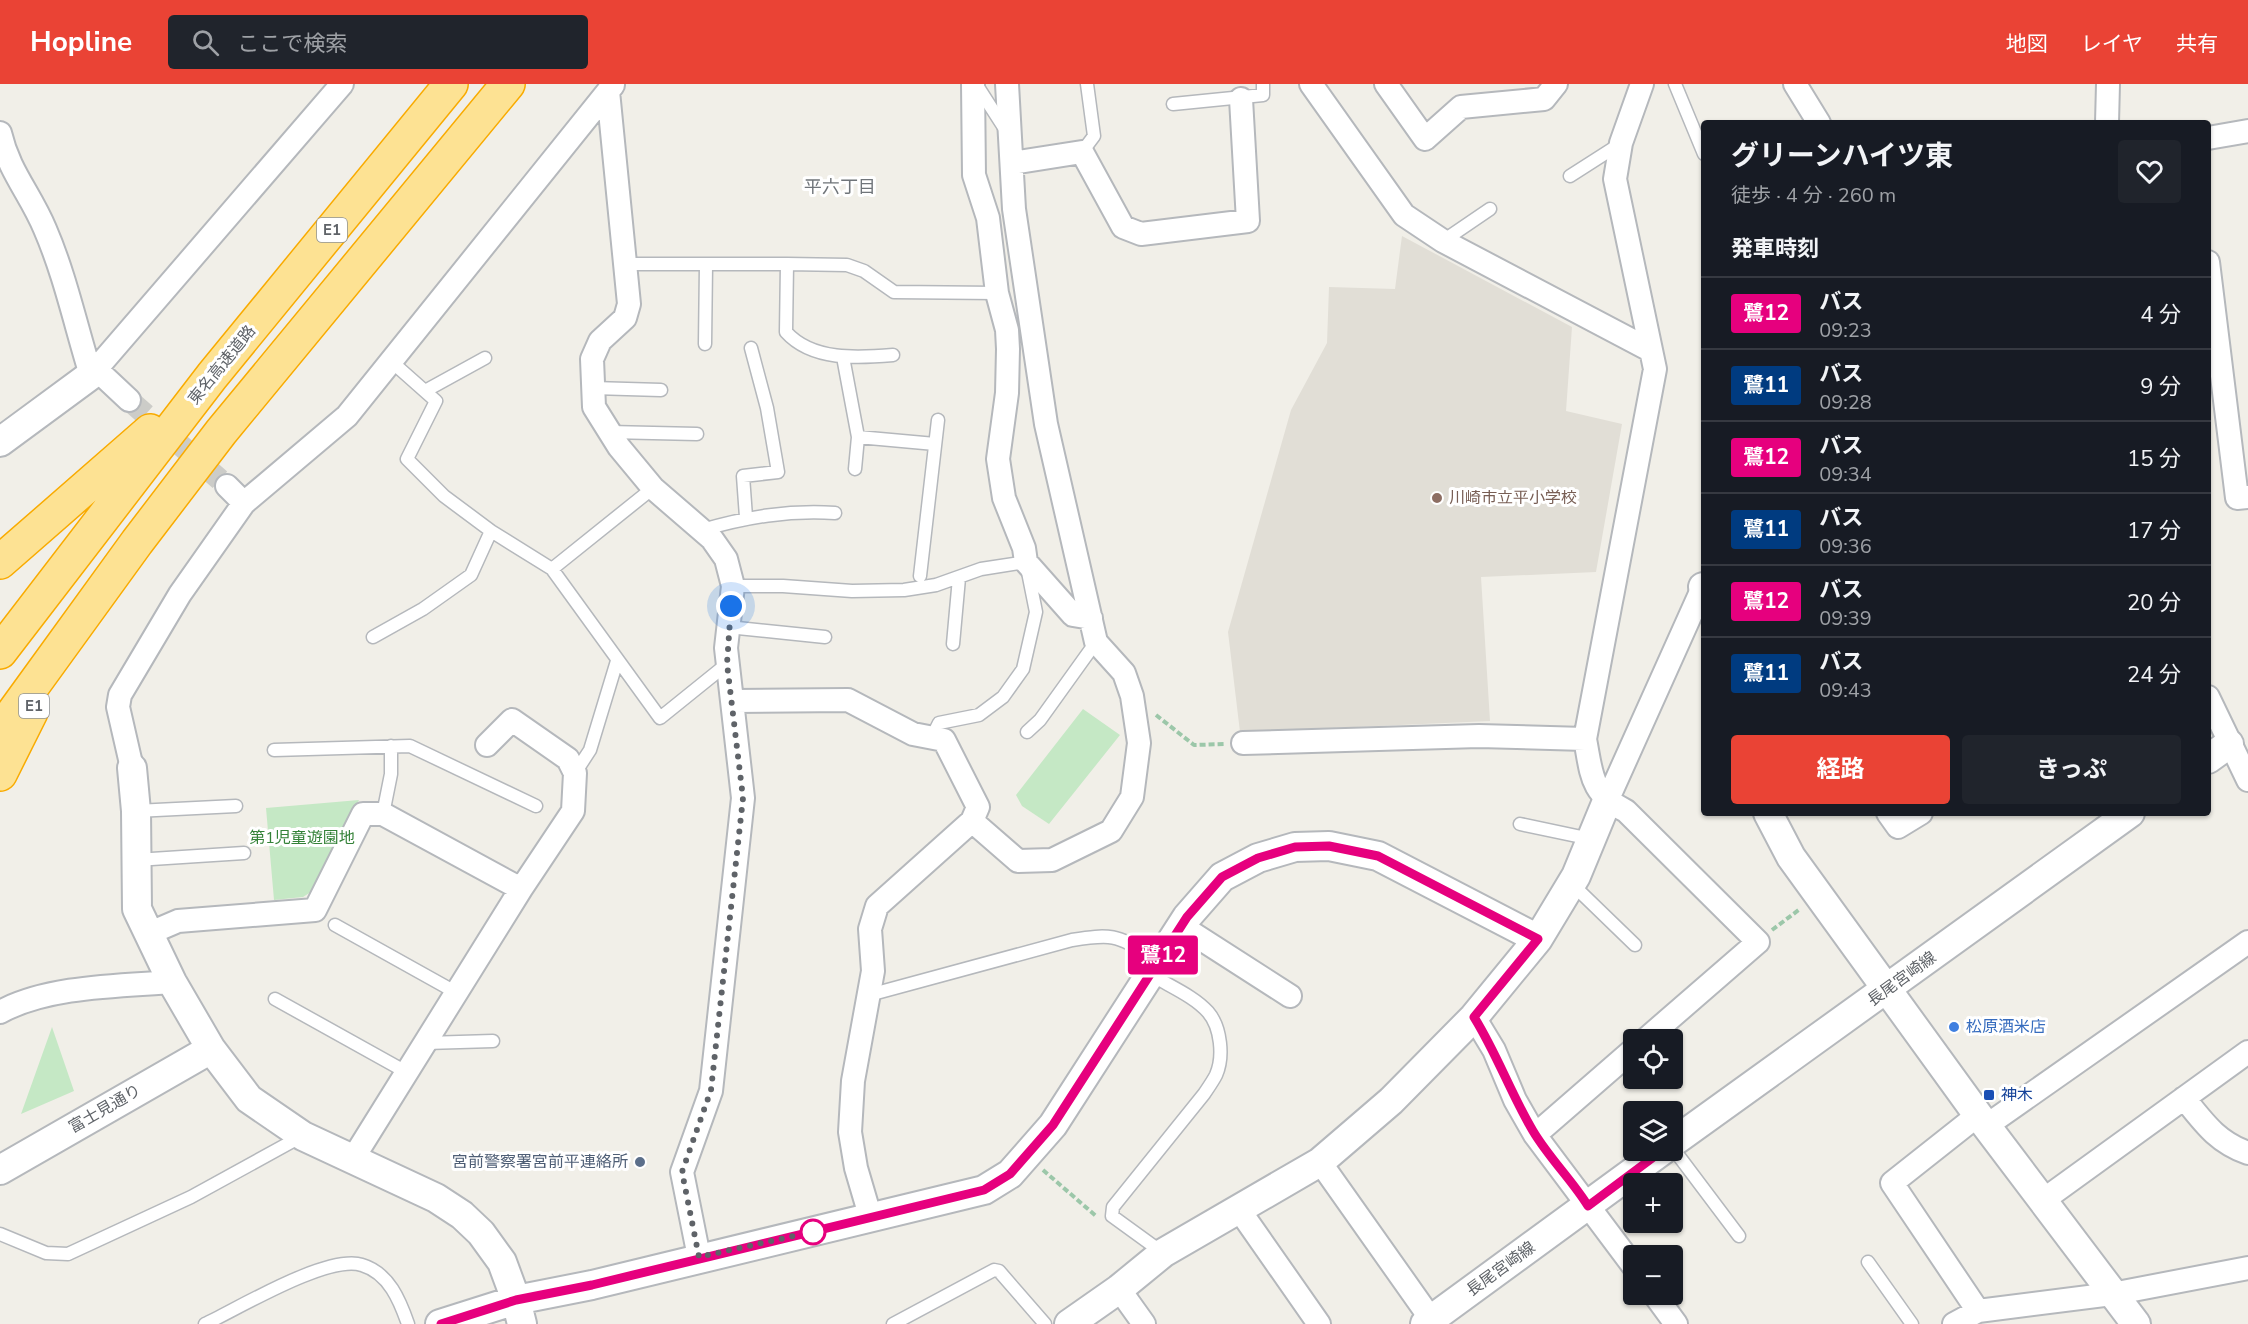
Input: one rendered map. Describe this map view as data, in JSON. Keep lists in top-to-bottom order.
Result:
{
  "streets": {
    "highway": ["E1", "東名高速道路"],
    "street": ["長尾宮崎線", "富士見通り"]
  },
  "districts": ["平六丁目"],
  "parks": ["第1児童遊園地"],
  "places": {
    "other": ["川崎市立平小学校", "松原酒米店", "宮前警察署宮前平連絡所"],
    "transit": ["神木"]
  },
  "lines": ["bus line 鷺12"],
  "page": {
    "header": "Hopline",
    "search": "ここで検索",
    "nav": ["地図", "レイヤ", "共有"],
    "on_map": "鷺12",
    "heading": [
      ["グリーンハイツ東", "徒歩 · 4 分 · 260 m"],
      "発車時刻"
    ],
    "list": [
      {
        "mark": "鷺12",
        "name": "バス",
        "note": "09:23",
        "value": "4 分"
      },
      {
        "mark": "鷺11",
        "name": "バス",
        "note": "09:28",
        "value": "9 分"
      },
      {
        "mark": "鷺12",
        "name": "バス",
        "note": "09:34",
        "value": "15 分"
      },
      {
        "mark": "鷺11",
        "name": "バス",
        "note": "09:36",
        "value": "17 分"
      },
      {
        "mark": "鷺12",
        "name": "バス",
        "note": "09:39",
        "value": "20 分"
      },
      {
        "mark": "鷺11",
        "name": "バス",
        "note": "09:43",
        "value": "24 分"
      }
    ],
    "buttons": ["経路", "きっぷ"],
    "map_buttons": ["+", "−"]
  }
}
